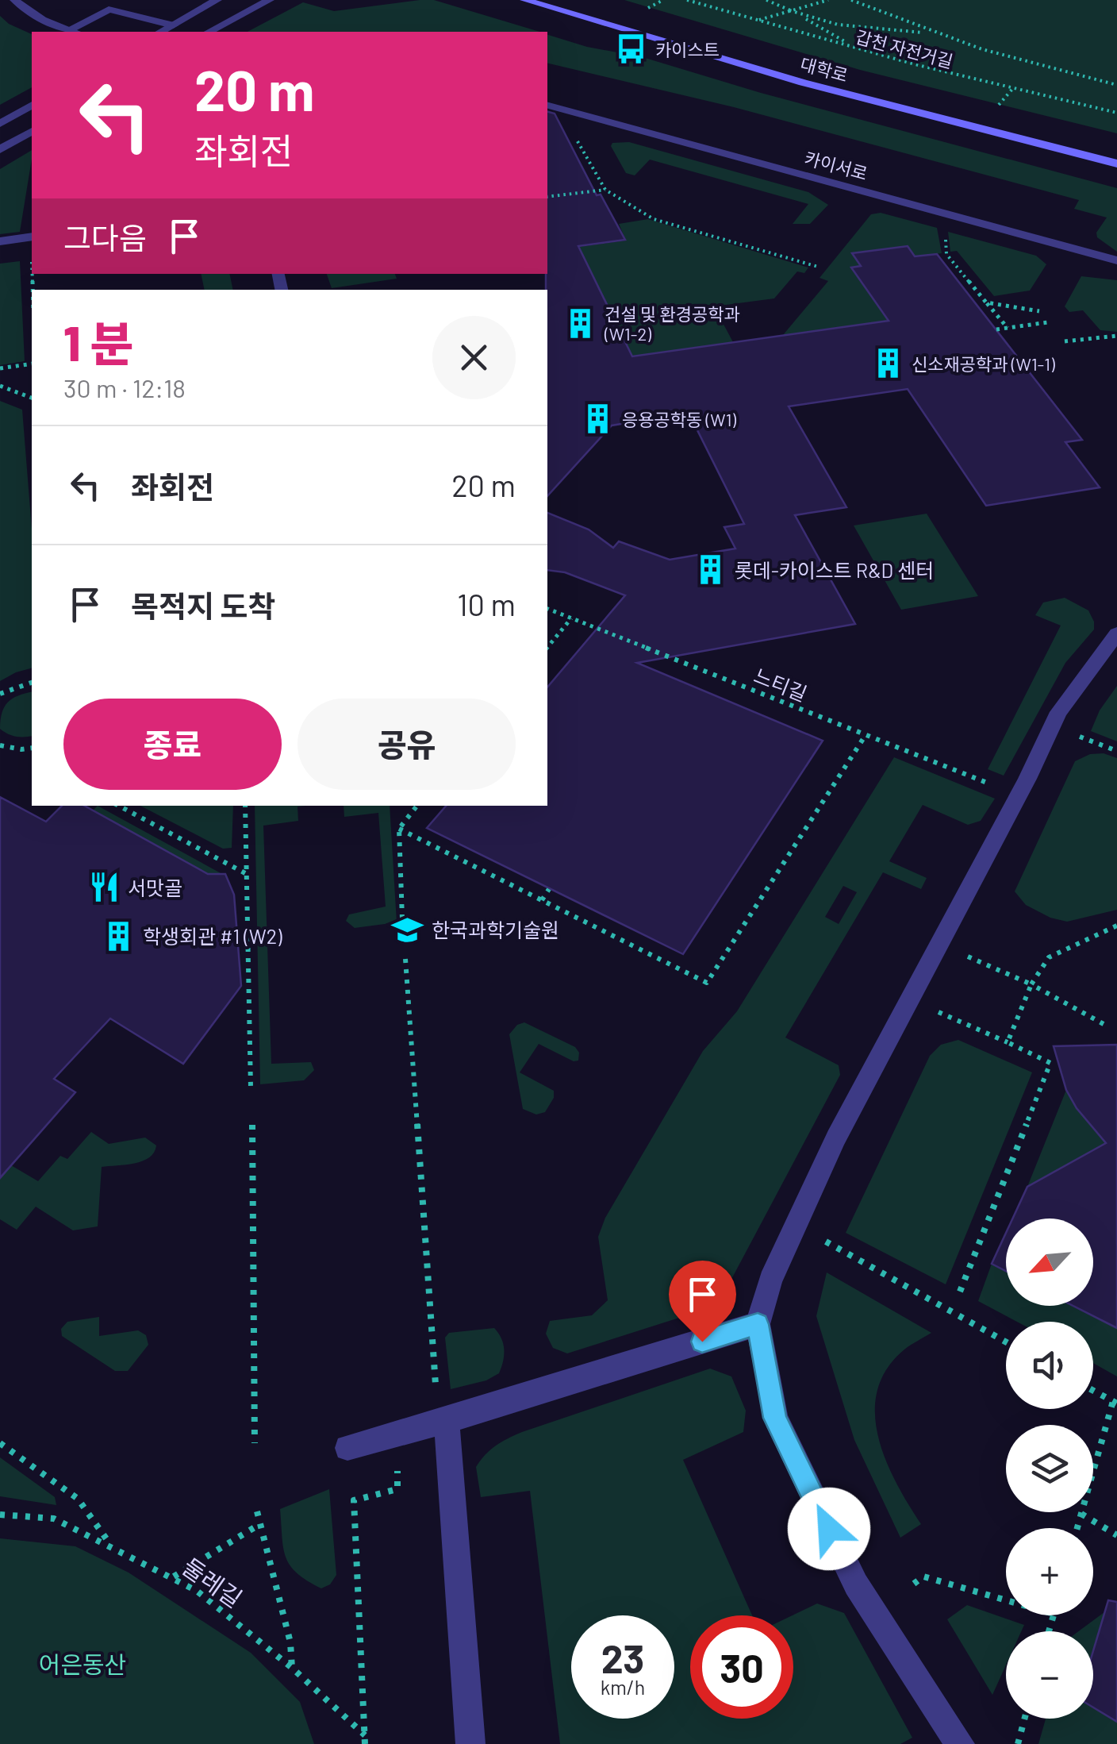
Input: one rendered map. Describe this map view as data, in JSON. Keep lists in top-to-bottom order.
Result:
{
  "streets": {
    "main road": ["대학로"],
    "street": ["카이서로"],
    "path": ["갑천 자전거길", "느티길", "둘레길"]
  },
  "parks": ["어은동산"],
  "places": {
    "bus stop": ["카이스트"],
    "building": [
      "건설 및 환경공학과 (W1-2)",
      "신소재공학과 (W1-1)",
      "응용공학동 (W1)",
      "롯데-카이스트 R&D 센터",
      "학생회관 #1 (W2)"
    ],
    "restaurant": ["서맛골"],
    "school or university": ["한국과학기술원"]
  },
  "north": "bottom left",
  "page": {
    "turn": ["20 m", "좌회전"],
    "then": "그다음",
    "heading": ["1 분", "30 m · 12:18"],
    "list": [
      {
        "name": "좌회전",
        "value": "20 m"
      },
      {
        "name": "목적지 도착",
        "value": "10 m"
      }
    ],
    "buttons": ["종료", "공유"],
    "map_buttons": ["+", "−"],
    "speed": "23 km/h",
    "limit": "30"
  }
}
